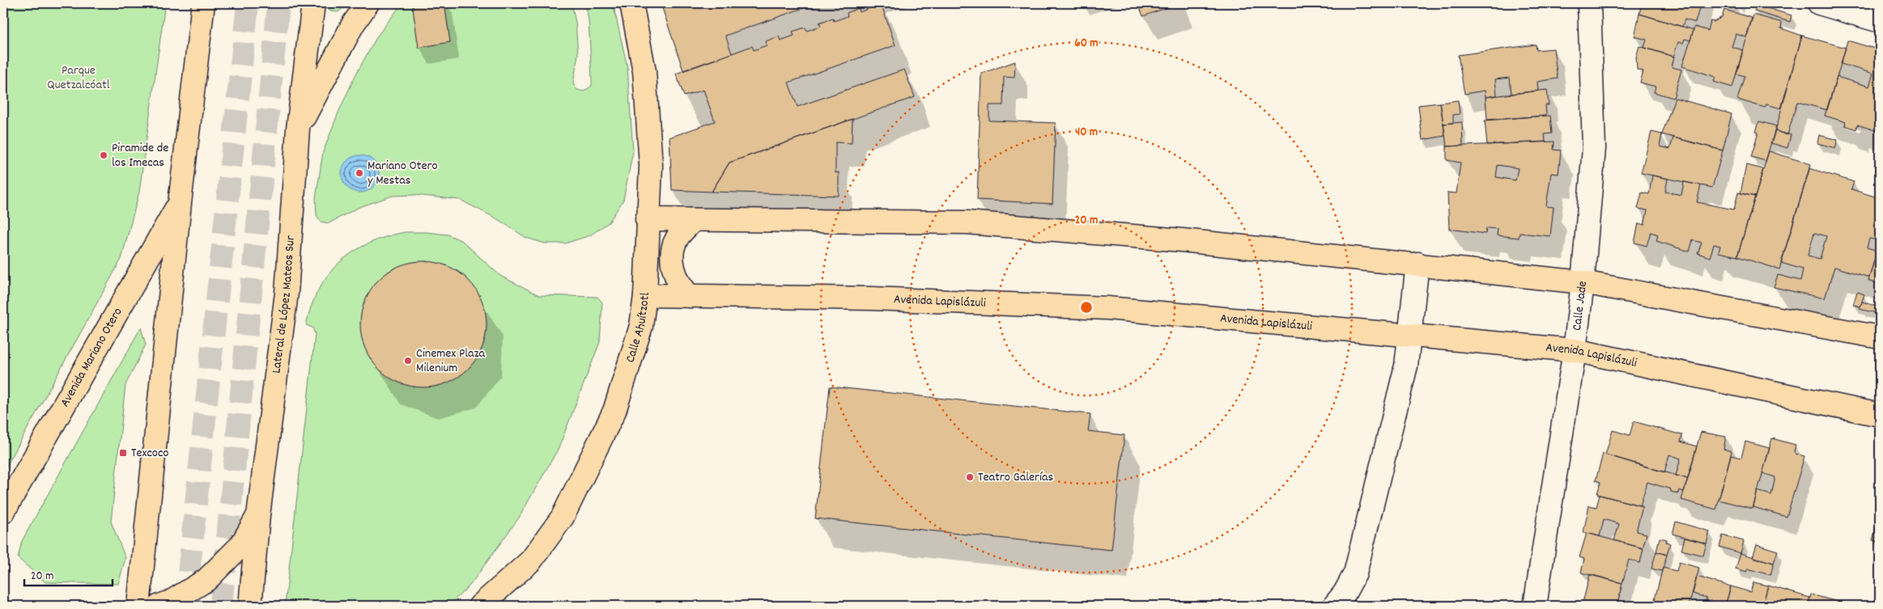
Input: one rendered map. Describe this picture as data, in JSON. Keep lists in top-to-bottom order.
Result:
{
  "streets": {
    "main road": [
      "Avenida Lapislázuli",
      "Lateral de López Mateos Sur",
      "Calle Ahuítzotl",
      "Avenida Mariano Otero"
    ],
    "street": ["Calle Jade"]
  },
  "crossings": [
    ["Avenida Lapislázuli", "Calle Jade"],
    ["Avenida Lapislázuli", "Calle Ahuítzotl"]
  ],
  "parks": ["Parque Quetzalcóatl"],
  "places": {
    "other": [
      "Piramide de los Imecas",
      "Mariano Otero y Mestas",
      "Cinemex Plaza Milenium",
      "Teatro Galerías"
    ],
    "transit": ["Texcoco"]
  },
  "scale_bar": "20 m",
  "rings": ["60 m", "40 m", "20 m"]
}
